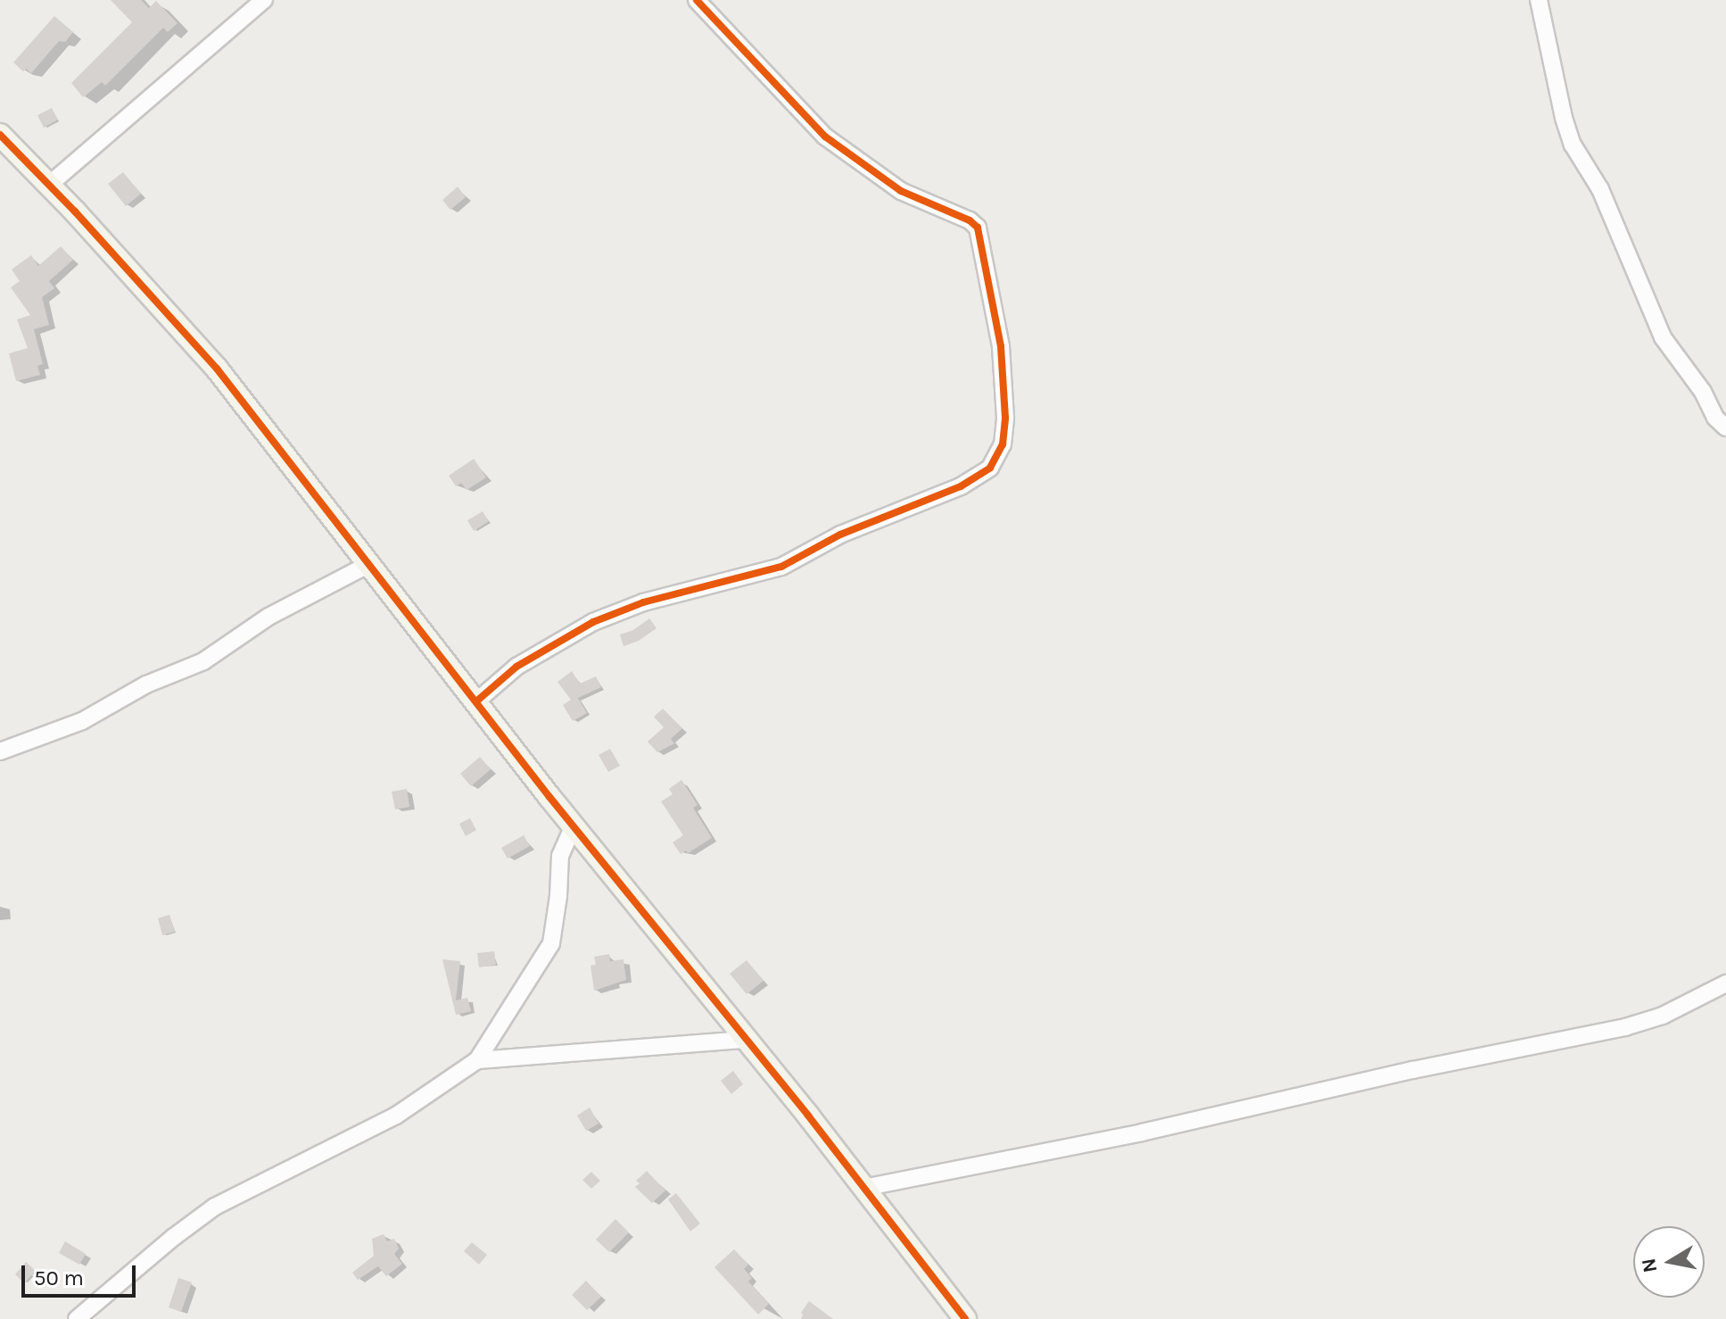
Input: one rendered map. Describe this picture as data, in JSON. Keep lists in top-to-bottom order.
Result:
{
  "scale_bar": "50 m",
  "north": "left"
}
